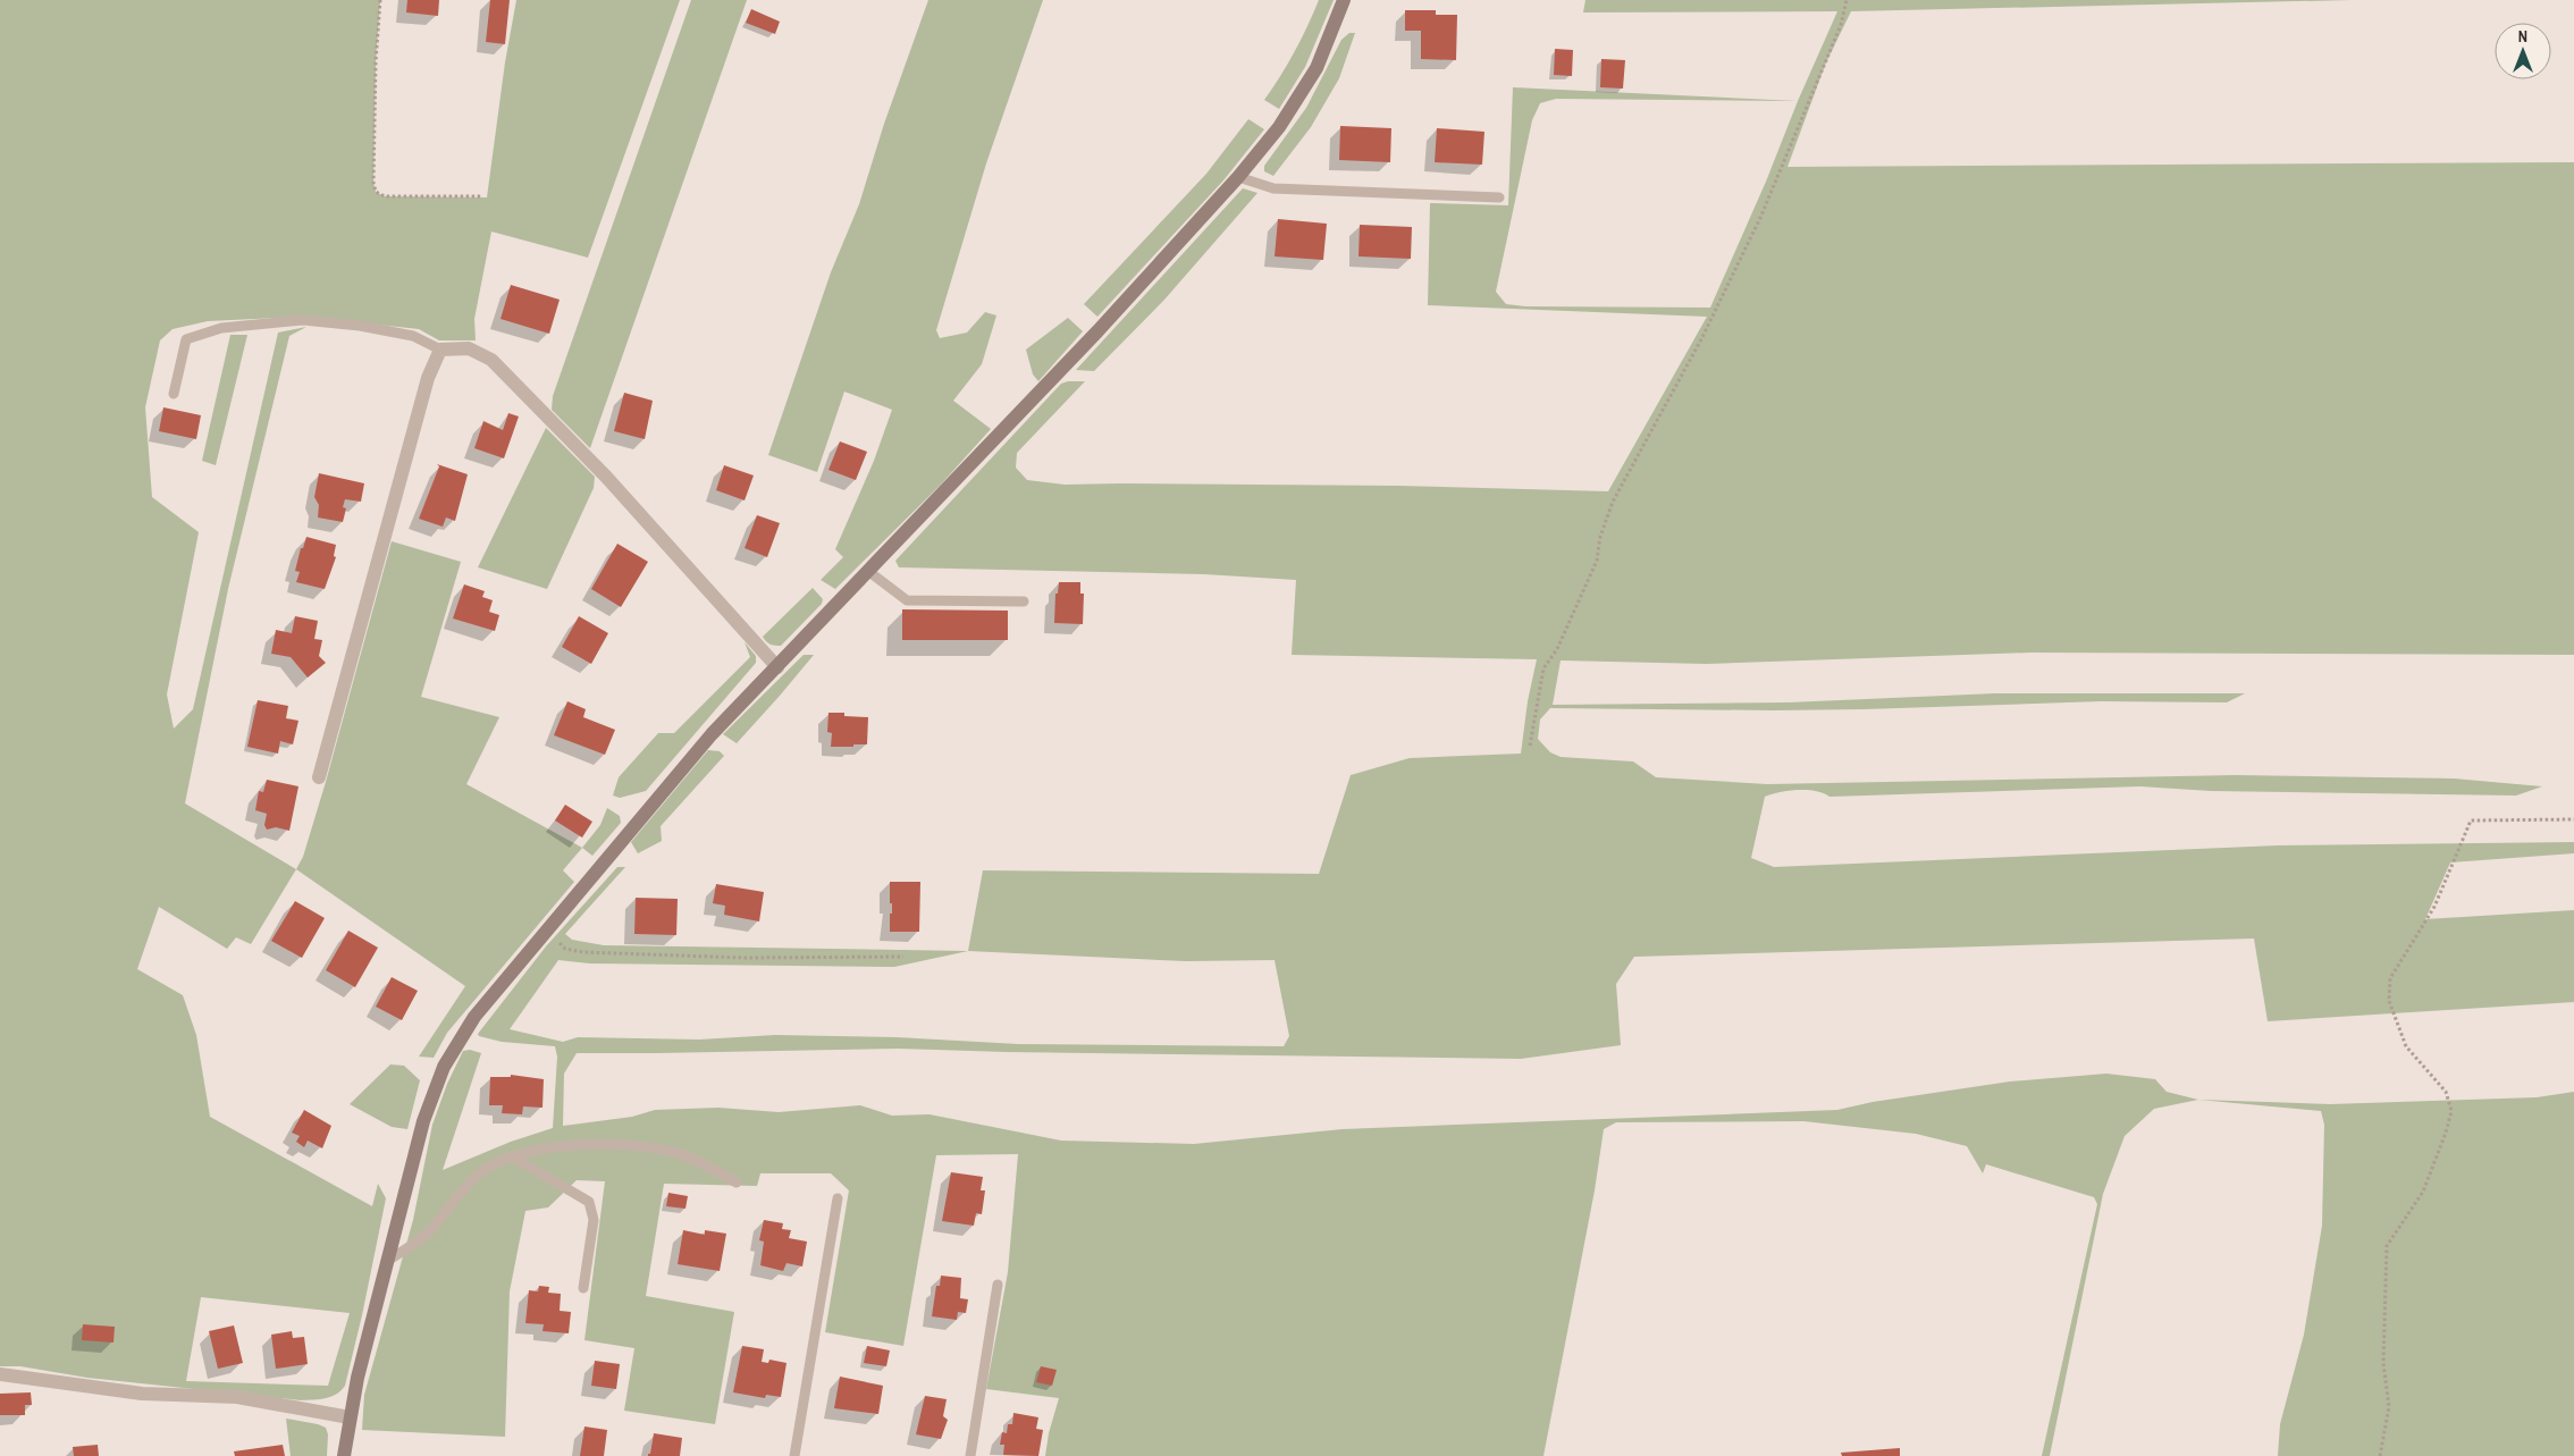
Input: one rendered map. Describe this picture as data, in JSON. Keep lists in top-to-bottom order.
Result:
{
  "north": "top"
}
